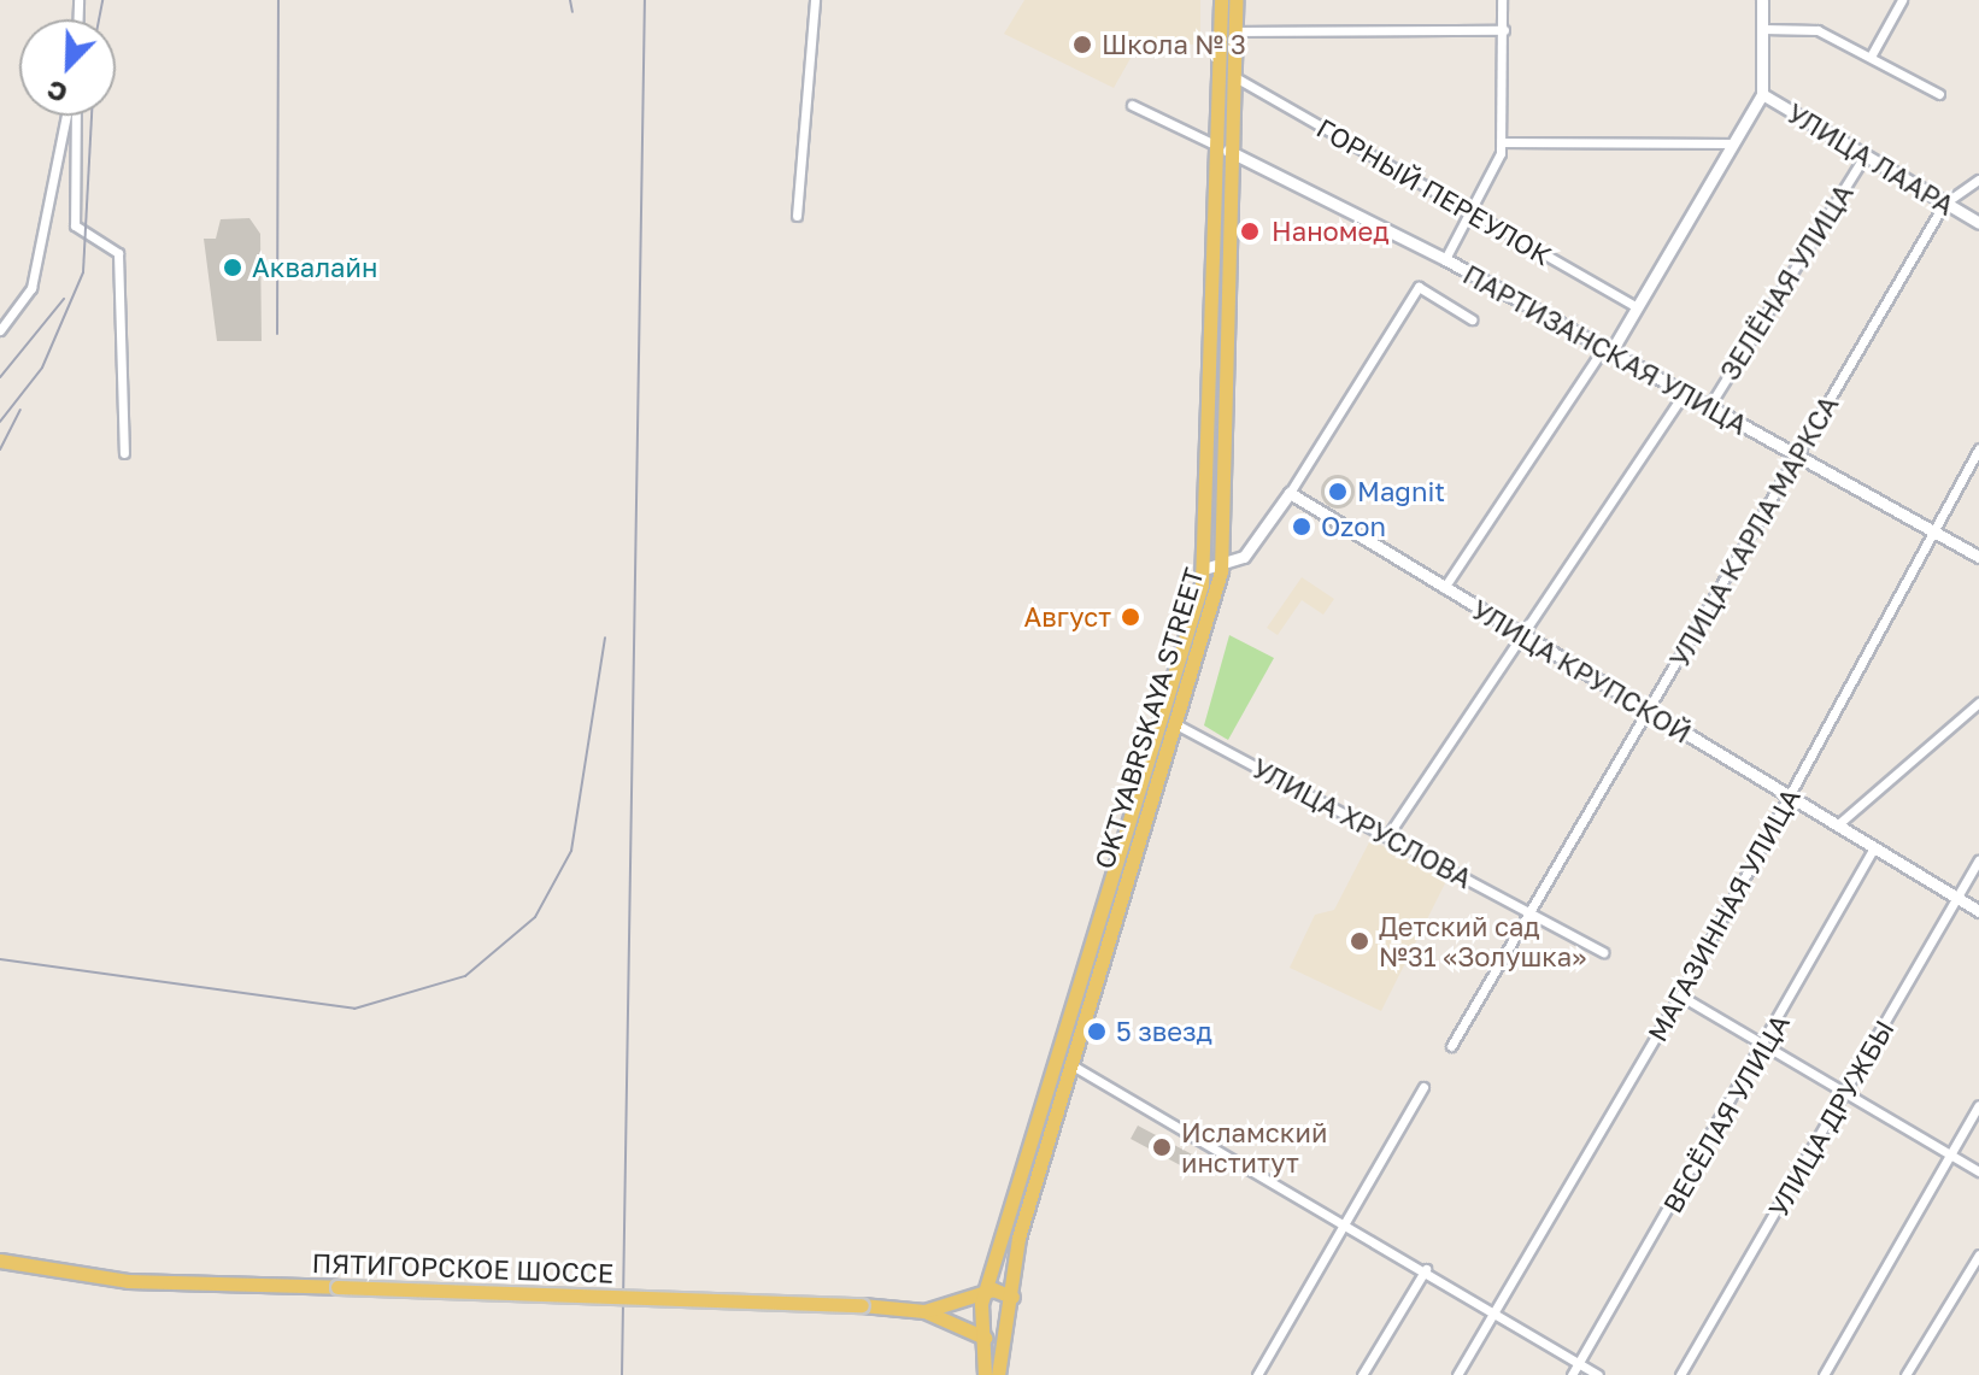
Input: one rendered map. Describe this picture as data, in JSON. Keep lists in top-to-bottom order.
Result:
{
  "streets": {
    "main road": ["OKTYABRSKAYA STREET", "ПЯТИГОРСКОЕ ШОССЕ"],
    "street": [
      "УЛИЦА ЛААРА",
      "ГОРНЫЙ ПЕРЕУЛОК",
      "ЗЕЛЁНАЯ УЛИЦА",
      "ПАРТИЗАНСКАЯ УЛИЦА",
      "УЛИЦА КАРЛА МАРКСА",
      "УЛИЦА КРУПСКОЙ",
      "УЛИЦА ХРУСЛОВА",
      "МАГАЗИННАЯ УЛИЦА",
      "ВЕСЁЛАЯ УЛИЦА",
      "УЛИЦА ДРУЖБЫ"
    ]
  },
  "crossings": [
    ["УЛИЦА ЛААРА", "ЗЕЛЁНАЯ УЛИЦА"],
    ["УЛИЦА ЛААРА", "УЛИЦА КАРЛА МАРКСА"],
    ["ГОРНЫЙ ПЕРЕУЛОК", "OKTYABRSKAYA STREET"],
    ["ЗЕЛЁНАЯ УЛИЦА", "ПАРТИЗАНСКАЯ УЛИЦА"],
    ["ПАРТИЗАНСКАЯ УЛИЦА", "УЛИЦА КАРЛА МАРКСА"],
    ["ПАРТИЗАНСКАЯ УЛИЦА", "OKTYABRSKAYA STREET"],
    ["ПАРТИЗАНСКАЯ УЛИЦА", "МАГАЗИННАЯ УЛИЦА"],
    ["УЛИЦА КАРЛА МАРКСА", "УЛИЦА КРУПСКОЙ"],
    ["УЛИЦА КАРЛА МАРКСА", "УЛИЦА ХРУСЛОВА"],
    ["УЛИЦА КРУПСКОЙ", "МАГАЗИННАЯ УЛИЦА"],
    ["УЛИЦА КРУПСКОЙ", "ВЕСЁЛАЯ УЛИЦА"],
    ["УЛИЦА КРУПСКОЙ", "УЛИЦА ДРУЖБЫ"],
    ["OKTYABRSKAYA STREET", "УЛИЦА ХРУСЛОВА"],
    ["OKTYABRSKAYA STREET", "ПЯТИГОРСКОЕ ШОССЕ"]
  ],
  "places": [
    "Школа № 3",
    "Наномед",
    "Аквалайн",
    "Magnit",
    "Ozon",
    "Август",
    "Детский сад №31 «Золушка»",
    "5 звезд",
    "Исламский институт"
  ],
  "north": "bottom left"
}
